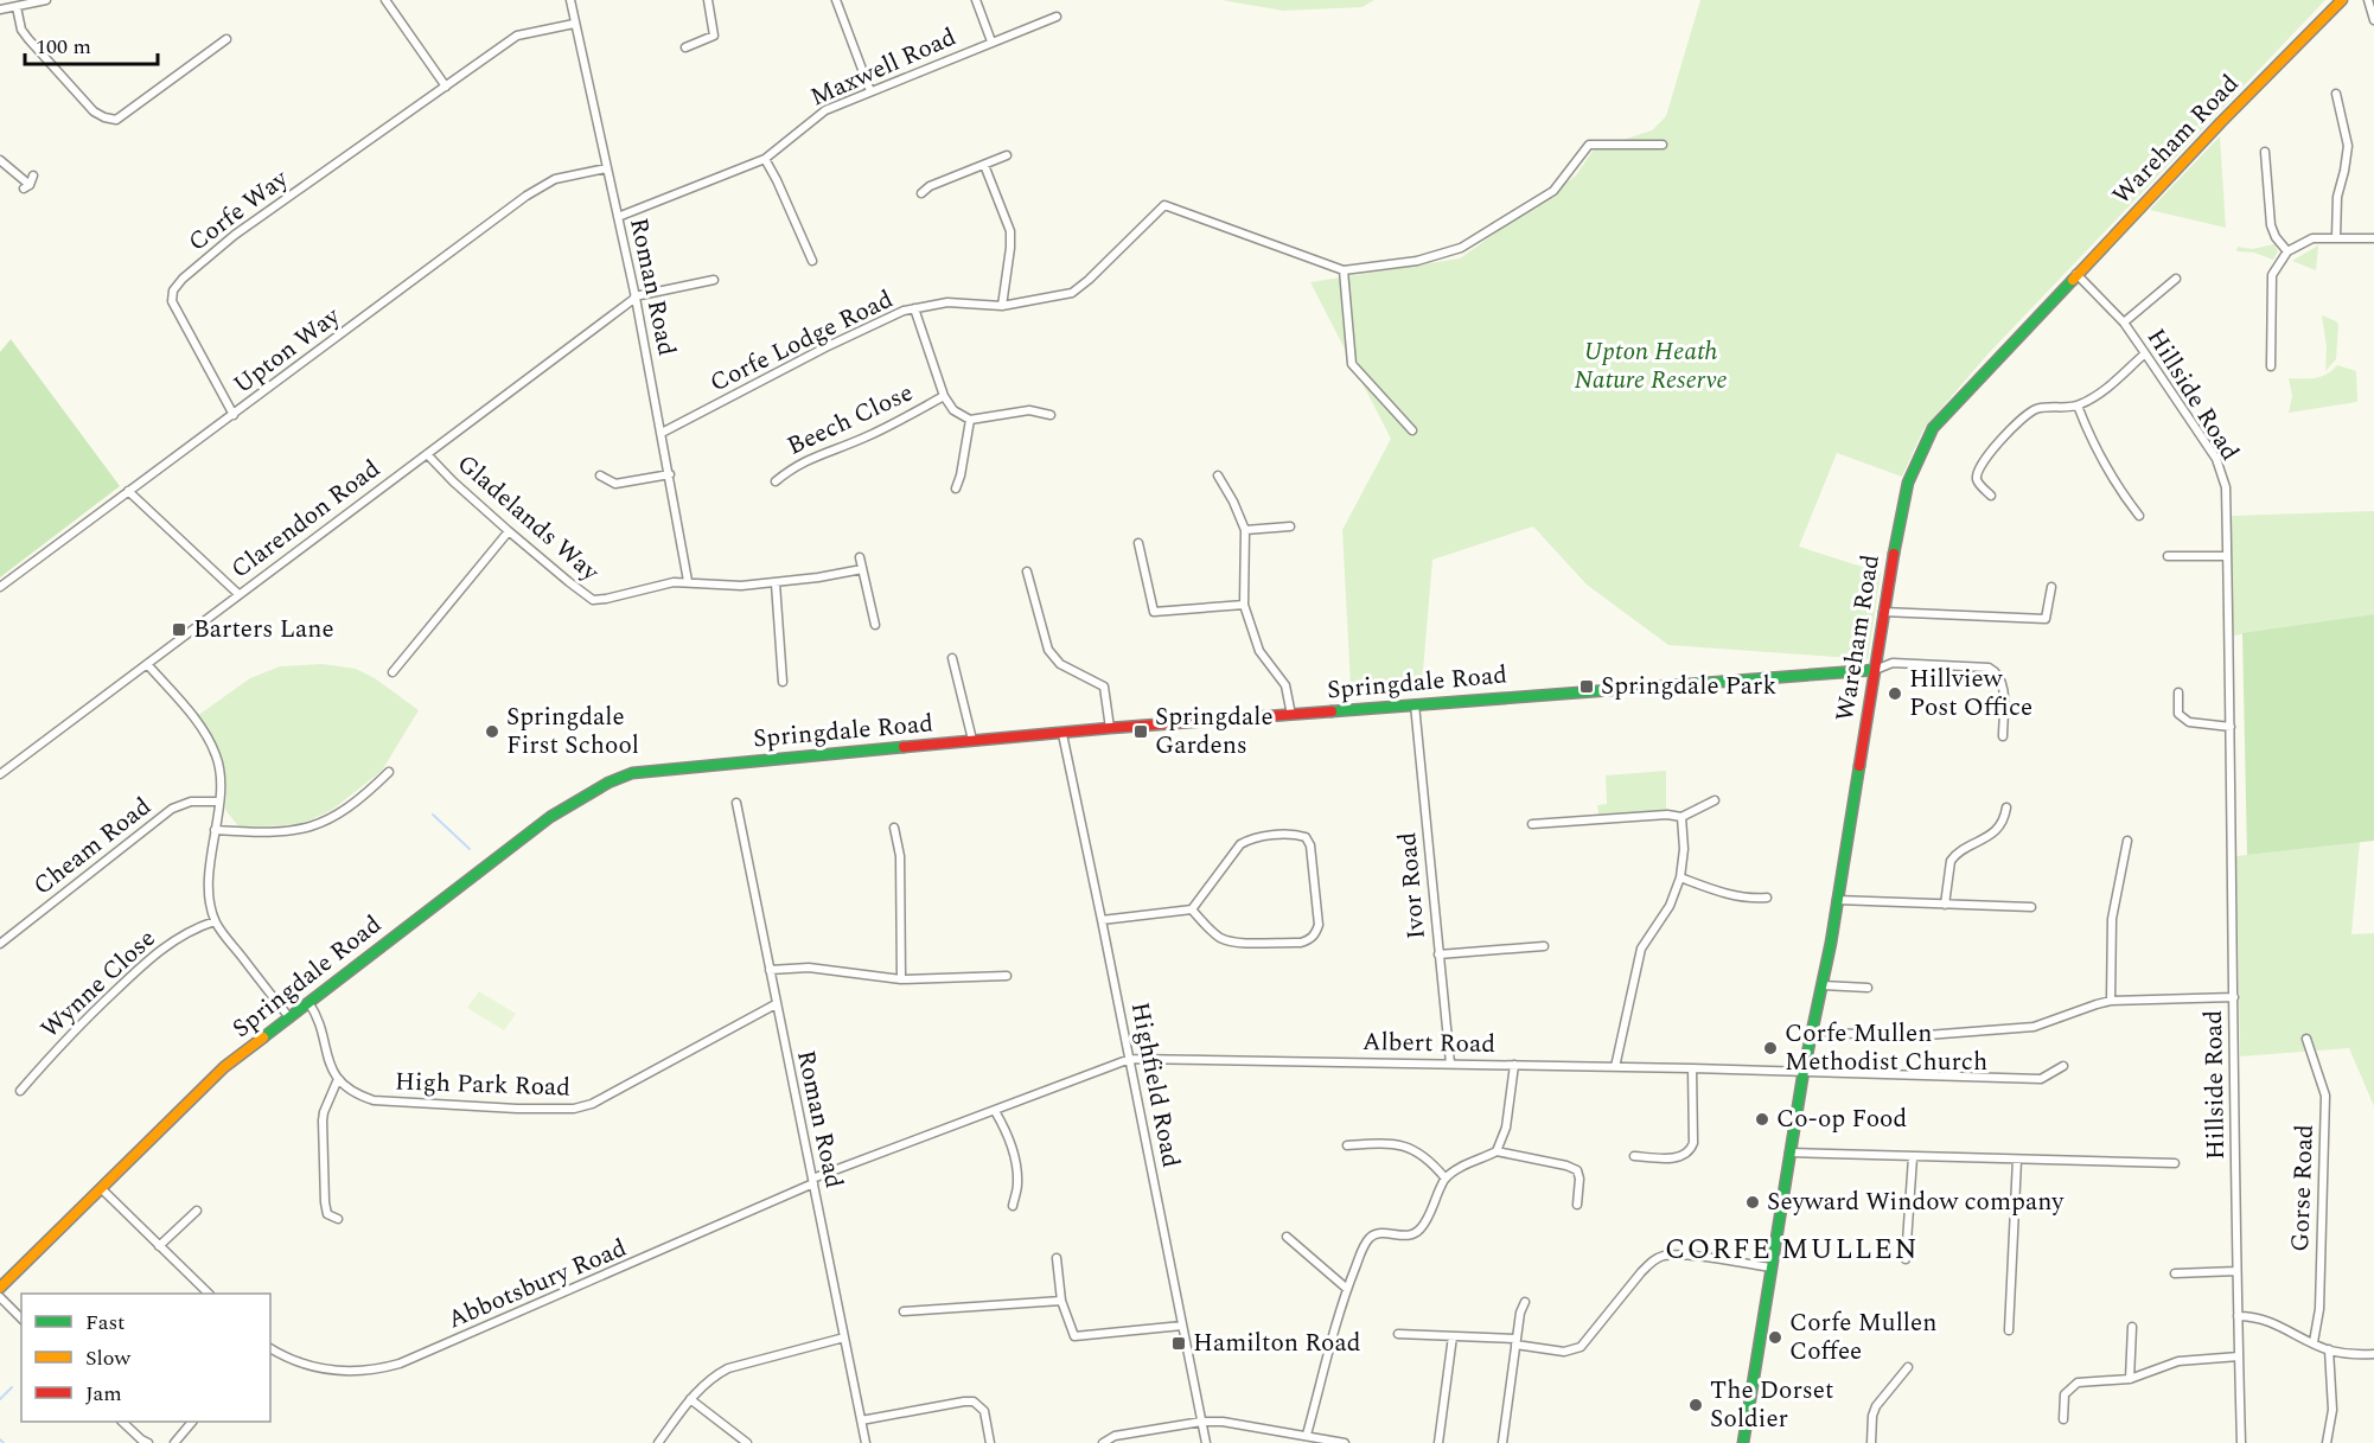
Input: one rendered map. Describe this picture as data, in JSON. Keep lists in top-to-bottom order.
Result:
{
  "streets": {
    "street": [
      "Maxwell Road",
      "Wareham Road",
      "Corfe Way",
      "Roman Road",
      "Corfe Lodge Road",
      "Upton Way",
      "Hillside Road",
      "Beech Close",
      "Gladelands Way",
      "Clarendon Road",
      "Springdale Road",
      "Cheam Road",
      "Ivor Road",
      "Wynne Close",
      "Albert Road",
      "High Park Road",
      "Highfield Road",
      "Gorse Road",
      "Abbotsbury Road"
    ]
  },
  "crossings": [
    ["Maxwell Road", "Roman Road"],
    ["Wareham Road", "Hillside Road"],
    ["Wareham Road", "Springdale Road"],
    ["Wareham Road", "Albert Road"],
    ["Corfe Way", "Roman Road"],
    ["Corfe Way", "Upton Way"],
    ["Roman Road", "Corfe Lodge Road"],
    ["Roman Road", "Upton Way"],
    ["Roman Road", "Gladelands Way"],
    ["Roman Road", "Clarendon Road"],
    ["Roman Road", "Albert Road"],
    ["Roman Road", "High Park Road"],
    ["Roman Road", "Abbotsbury Road"],
    ["Corfe Lodge Road", "Beech Close"],
    ["Gladelands Way", "Clarendon Road"],
    ["Springdale Road", "Ivor Road"],
    ["Springdale Road", "Highfield Road"],
    ["Ivor Road", "Albert Road"],
    ["Albert Road", "Highfield Road"],
    ["Albert Road", "Abbotsbury Road"]
  ],
  "districts": ["CORFE MULLEN"],
  "parks": ["Upton Heath Nature Reserve"],
  "places": {
    "transit": [
      "Barters Lane",
      "Springdale Park",
      "Springdale Gardens",
      "Hamilton Road"
    ],
    "other": [
      "Hillview Post Office",
      "Springdale First School",
      "Corfe Mullen Methodist Church",
      "Co-op Food",
      "Seyward Window company",
      "Corfe Mullen Coffee",
      "The Dorset Soldier"
    ]
  },
  "legend": ["Fast", "Slow", "Jam"],
  "scale_bar": "100 m"
}
